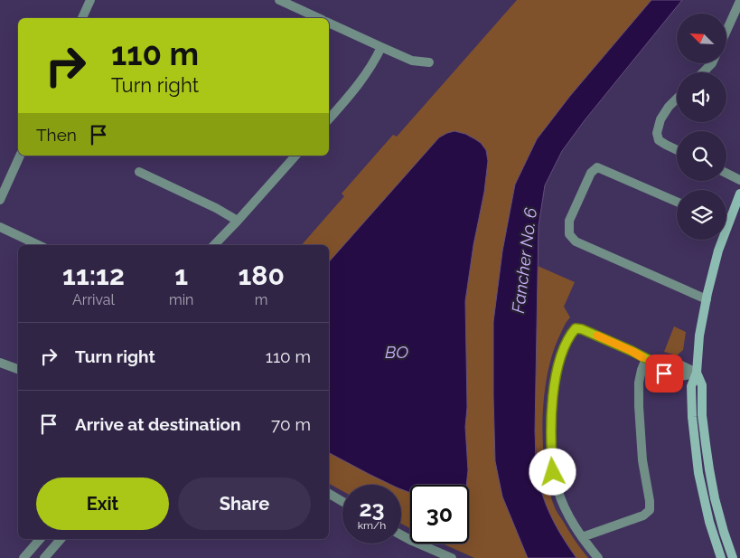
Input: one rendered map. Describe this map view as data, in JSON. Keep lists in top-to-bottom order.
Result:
{
  "water": ["Fancher No. 6", "BO"],
  "north": "top left",
  "page": {
    "turn": ["110 m", "Turn right"],
    "then": "Then",
    "eta": [
      "11:12",
      "Arrival",
      "1",
      "min",
      "180",
      "m"
    ],
    "list": [
      {
        "name": "Turn right",
        "value": "110 m"
      },
      {
        "name": "Arrive at destination",
        "value": "70 m"
      }
    ],
    "buttons": ["Exit", "Share"],
    "speed": "23 km/h",
    "limit": "30"
  }
}
